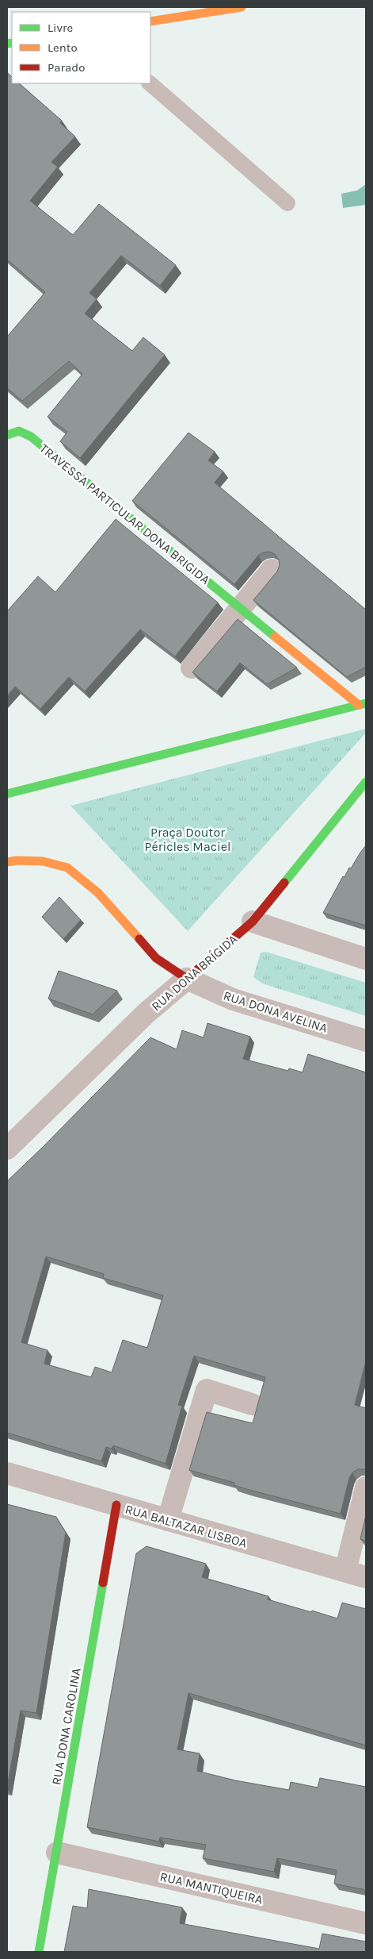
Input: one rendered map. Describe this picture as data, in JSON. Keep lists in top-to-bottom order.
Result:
{
  "streets": {
    "street": [
      "TRAVESSA PARTICULAR DONA BRIGIDA",
      "RUA DONA BRÍGIDA",
      "RUA DONA AVELINA",
      "RUA BALTAZAR LISBOA",
      "RUA DONA CAROLINA",
      "RUA MANTIQUEIRA"
    ]
  },
  "crossings": [
    ["RUA DONA BRÍGIDA", "RUA DONA AVELINA"],
    ["RUA BALTAZAR LISBOA", "RUA DONA CAROLINA"],
    ["RUA DONA CAROLINA", "RUA MANTIQUEIRA"]
  ],
  "parks": ["Praça Doutor Péricles Maciel"],
  "legend": ["Livre", "Lento", "Parado"]
}
